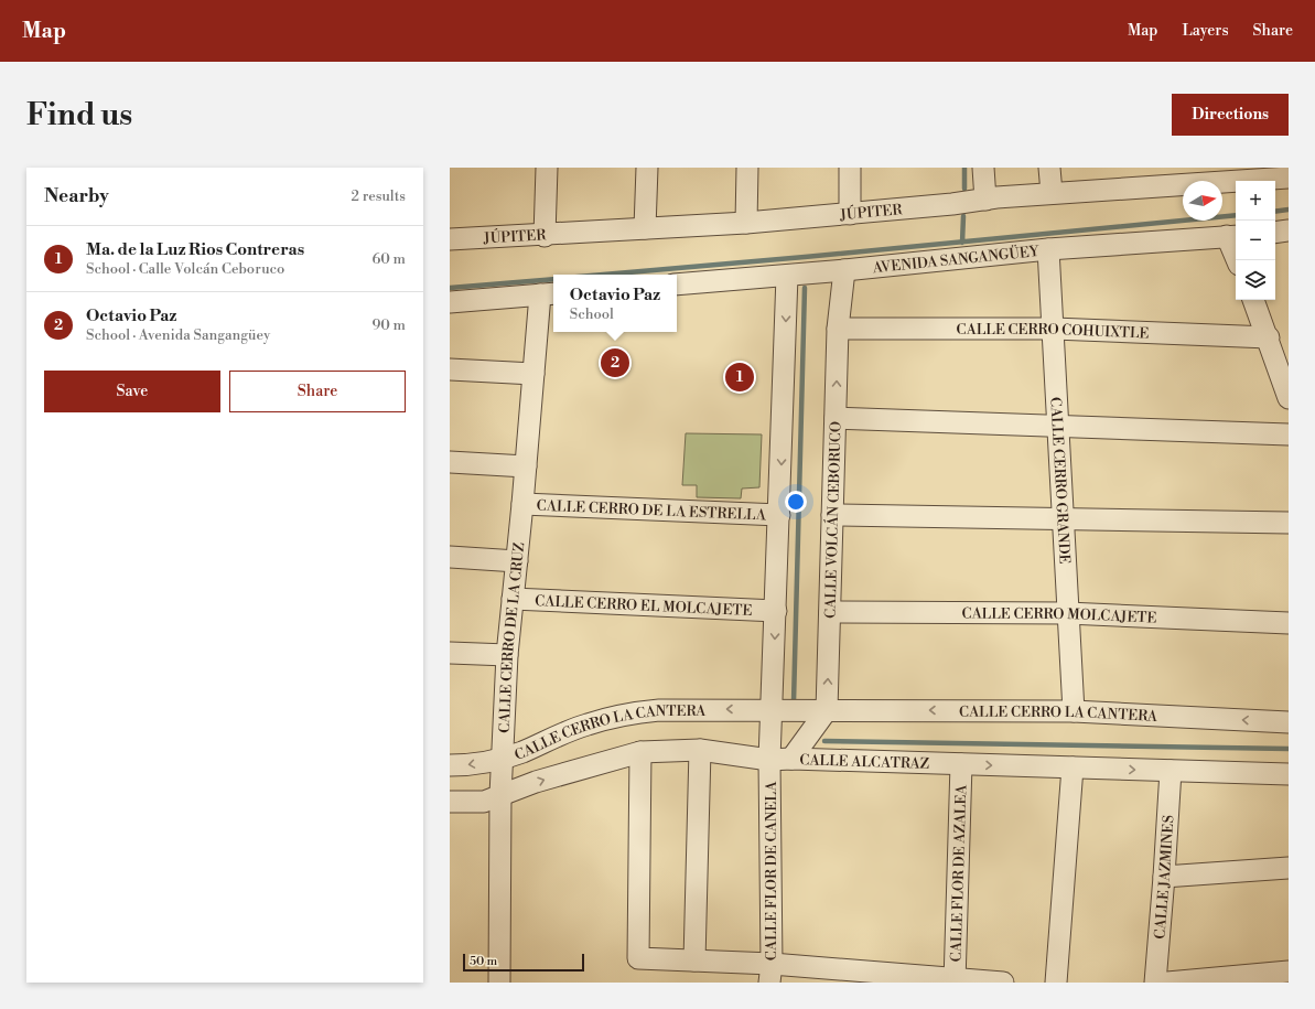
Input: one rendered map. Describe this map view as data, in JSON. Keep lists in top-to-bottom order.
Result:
{
  "streets": {
    "street": [
      "JÚPITER",
      "AVENIDA SANGANGÜEY",
      "CALLE CERRO COHUIXTLE",
      "CALLE CERRO GRANDE",
      "CALLE CERRO DE LA ESTRELLA",
      "CALLE VOLCÁN CEBORUCO",
      "CALLE CERRO EL MOLCAJETE",
      "CALLE CERRO MOLCAJETE",
      "CALLE CERRO DE LA CRUZ",
      "CALLE CERRO LA CANTERA",
      "CALLE ALCATRAZ",
      "CALLE FLOR DE CANELA",
      "CALLE FLOR DE AZALEA",
      "CALLE JAZMINES"
    ]
  },
  "crossings": [
    ["AVENIDA SANGANGÜEY", "CALLE CERRO GRANDE"],
    ["AVENIDA SANGANGÜEY", "CALLE VOLCÁN CEBORUCO"],
    ["CALLE CERRO COHUIXTLE", "CALLE CERRO GRANDE"],
    ["CALLE CERRO COHUIXTLE", "CALLE VOLCÁN CEBORUCO"],
    ["CALLE CERRO GRANDE", "CALLE CERRO MOLCAJETE"],
    ["CALLE CERRO GRANDE", "CALLE CERRO LA CANTERA"],
    ["CALLE CERRO DE LA ESTRELLA", "CALLE CERRO DE LA CRUZ"],
    ["CALLE VOLCÁN CEBORUCO", "CALLE CERRO MOLCAJETE"],
    ["CALLE VOLCÁN CEBORUCO", "CALLE CERRO LA CANTERA"],
    ["CALLE CERRO EL MOLCAJETE", "CALLE CERRO DE LA CRUZ"],
    ["CALLE CERRO DE LA CRUZ", "CALLE CERRO LA CANTERA"],
    ["CALLE CERRO DE LA CRUZ", "CALLE ALCATRAZ"],
    ["CALLE ALCATRAZ", "CALLE FLOR DE CANELA"],
    ["CALLE ALCATRAZ", "CALLE FLOR DE AZALEA"],
    ["CALLE ALCATRAZ", "CALLE JAZMINES"]
  ],
  "one_way": ["CALLE CERRO LA CANTERA", "CALLE ALCATRAZ"],
  "scale_bar": "50 m",
  "north": "right",
  "page": {
    "header": "Map",
    "nav": ["Map", "Layers", "Share"],
    "buttons": [
      "Directions",
      ["Save", "Share"]
    ],
    "title": "Find us",
    "heading": ["Nearby", "2 results"],
    "map_buttons": ["+", "−"],
    "list": [
      {
        "mark": "1",
        "name": "Ma. de la Luz Rios Contreras",
        "note": "School · Calle Volcán Ceboruco",
        "value": "60 m"
      },
      {
        "mark": "2",
        "name": "Octavio Paz",
        "note": "School · Avenida Sangangüey",
        "value": "90 m"
      }
    ],
    "popup": ["Octavio Paz", "School"],
    "pins": ["2", "1"],
    "scale": "50 m"
  }
}
